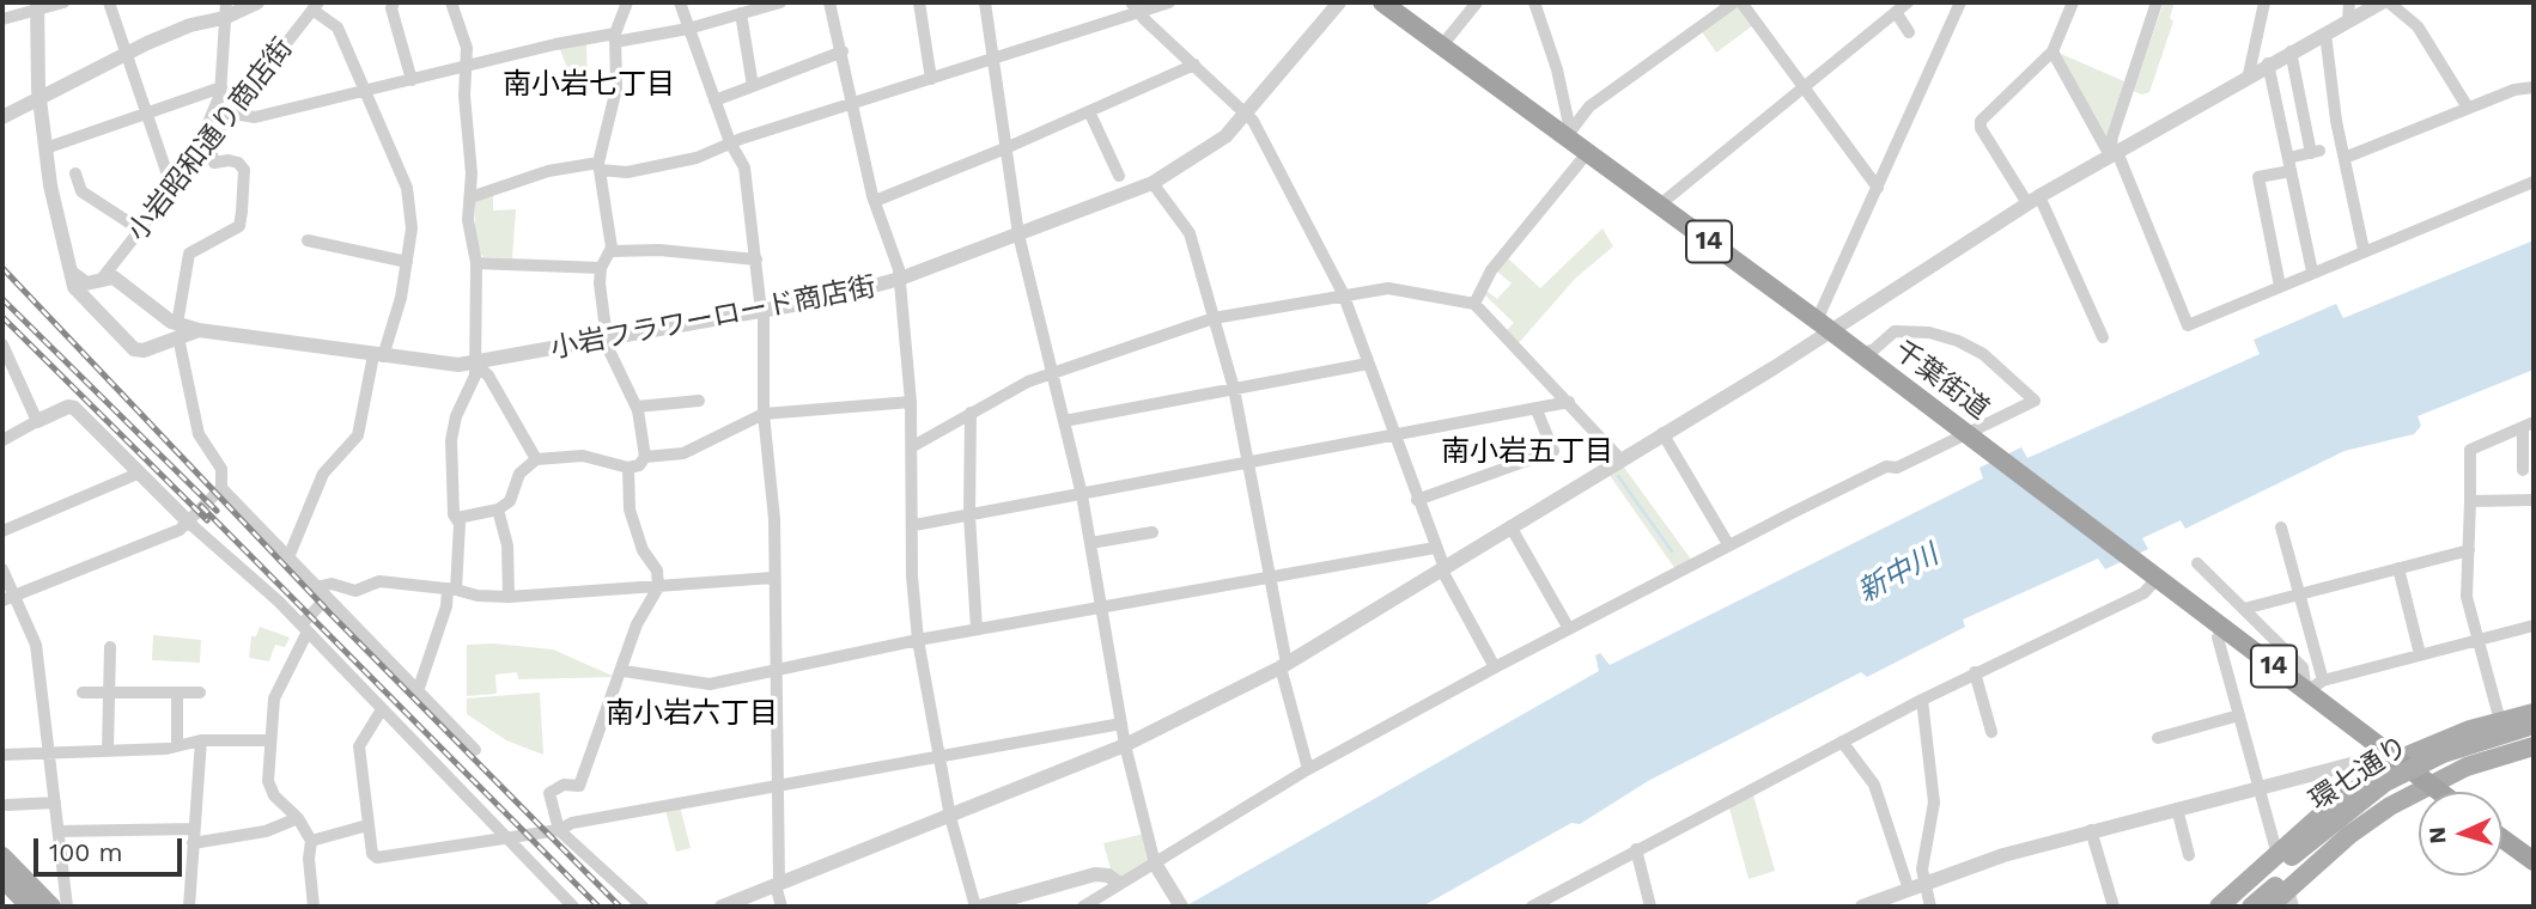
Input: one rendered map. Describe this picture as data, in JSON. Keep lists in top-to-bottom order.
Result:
{
  "streets": {
    "highway": ["14", "千葉街道"],
    "main road": ["環七通り"],
    "street": ["小岩昭和通り商店街", "小岩フラワーロード商店街"]
  },
  "districts": ["南小岩七丁目", "南小岩五丁目", "南小岩六丁目"],
  "water": ["新中川"],
  "scale_bar": "100 m",
  "north": "left"
}
